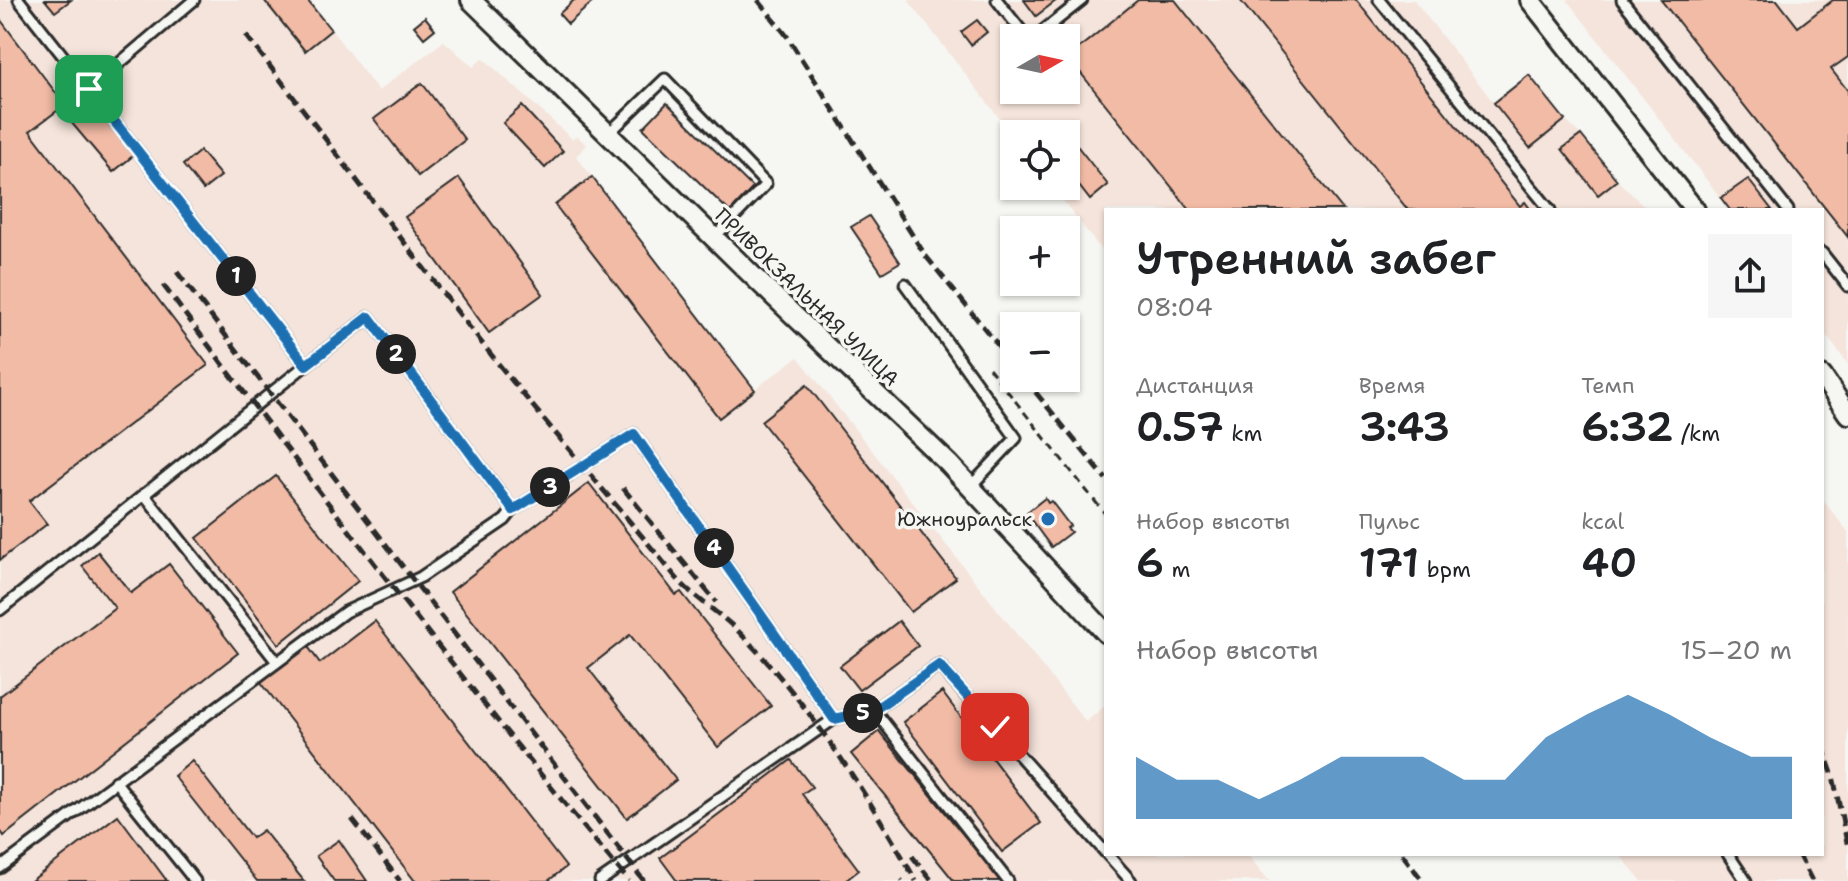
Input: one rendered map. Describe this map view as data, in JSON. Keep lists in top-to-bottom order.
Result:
{
  "streets": {
    "street": ["ПРИВОКЗАЛЬНАЯ УЛИЦА"]
  },
  "places": ["Южноуральск"],
  "north": "right",
  "page": {
    "map_buttons": ["+", "−"],
    "heading": ["Утренний забег", "08:04"],
    "pins": [
      "1",
      "2",
      "3",
      "4",
      "5"
    ],
    "stats": [
      ["Дистанция", "0.57 km"],
      ["Время", "3:43"],
      ["Темп", "6:32 /km"],
      ["Набор высоты", "6 m"],
      ["Пульс", "171 bpm"],
      ["kcal", "40"]
    ],
    "chart": ["Набор высоты", "15–20 m"]
  }
}
